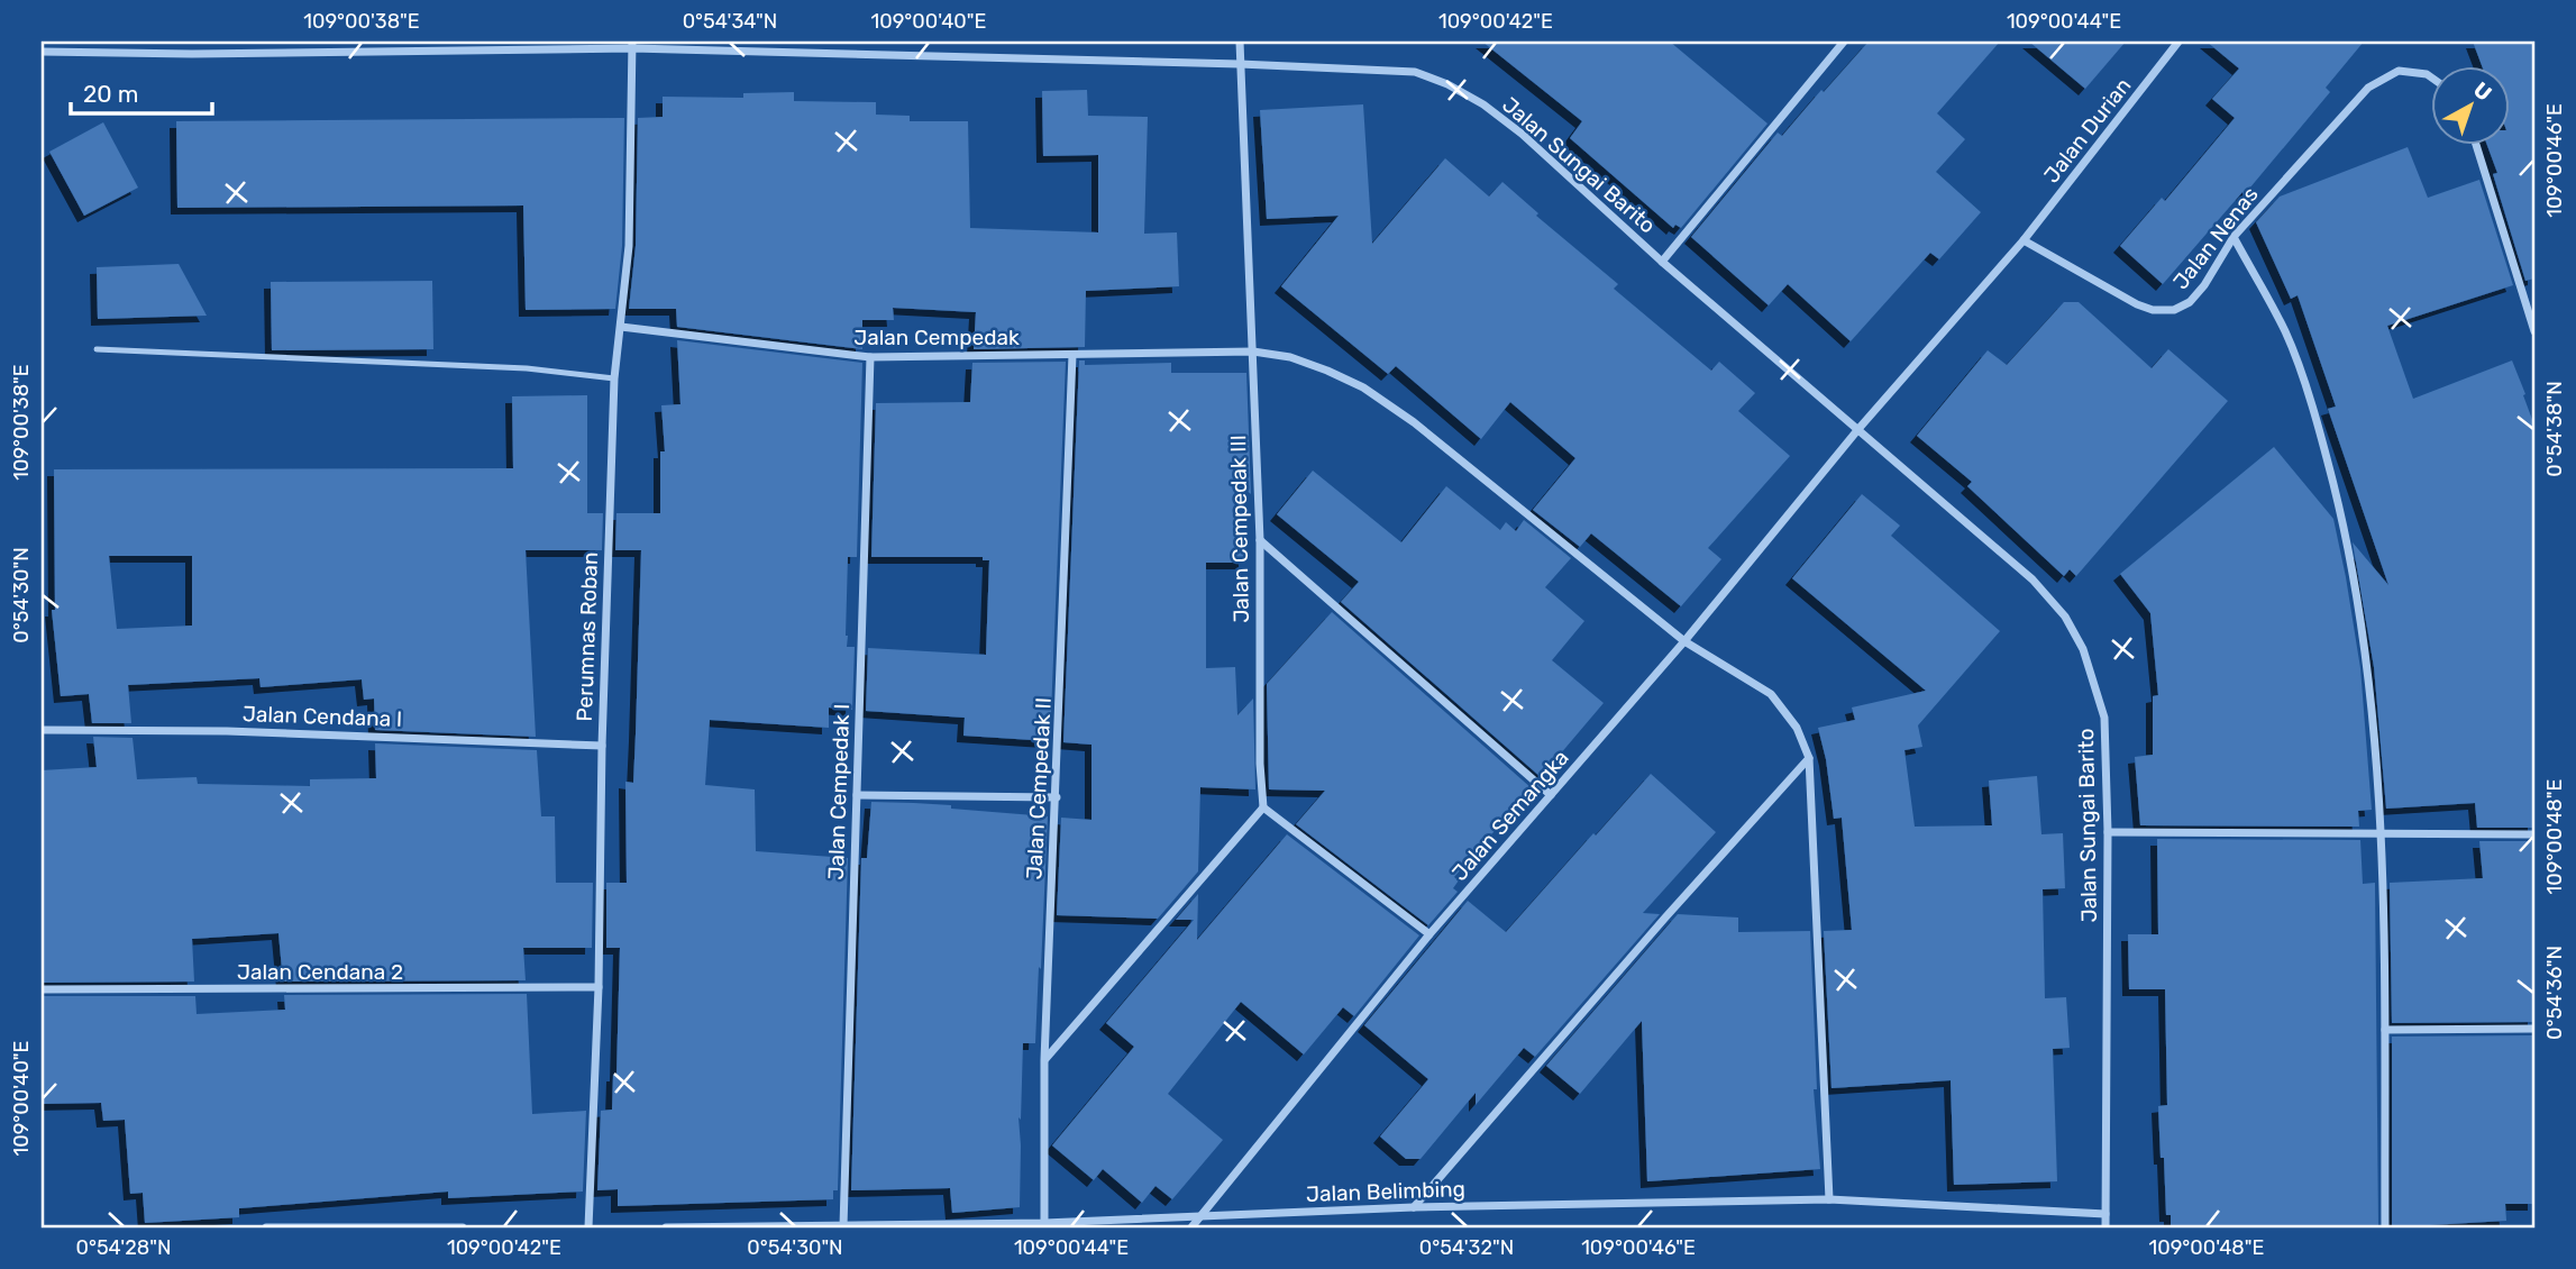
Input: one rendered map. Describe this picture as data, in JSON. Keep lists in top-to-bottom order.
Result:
{
  "streets": {
    "street": [
      "Jalan Durian",
      "Jalan Sungai Barito",
      "Jalan Nenas",
      "Jalan Cempedak",
      "Jalan Cempedak III",
      "Perumnas Roban",
      "Jalan Cendana I",
      "Jalan Cempedak II",
      "Jalan Cempedak I",
      "Jalan Semangka",
      "Jalan Cendana 2",
      "Jalan Belimbing"
    ]
  },
  "crossings": [
    ["Jalan Durian", "Jalan Nenas"],
    ["Jalan Sungai Barito", "Jalan Cempedak III"],
    ["Jalan Sungai Barito", "Perumnas Roban"],
    ["Jalan Sungai Barito", "Jalan Semangka"],
    ["Jalan Sungai Barito", "Jalan Belimbing"],
    ["Jalan Cempedak", "Jalan Cempedak III"],
    ["Jalan Cempedak", "Perumnas Roban"],
    ["Jalan Cempedak", "Jalan Cempedak II"],
    ["Jalan Cempedak", "Jalan Cempedak I"],
    ["Jalan Cempedak", "Jalan Semangka"],
    ["Perumnas Roban", "Jalan Cendana I"],
    ["Perumnas Roban", "Jalan Cendana 2"],
    ["Jalan Cempedak II", "Jalan Belimbing"],
    ["Jalan Cempedak I", "Jalan Belimbing"],
    ["Jalan Semangka", "Jalan Belimbing"]
  ],
  "scale_bar": "20 m",
  "north": "top right",
  "coordinates": [
    "109°00'38\"E",
    "0°54'34\"N",
    "109°00'40\"E",
    "109°00'42\"E",
    "109°00'44\"E",
    "109°00'46\"E",
    "0°54'38\"N",
    "0°54'30\"N",
    "109°00'48\"E",
    "0°54'36\"N",
    "0°54'28\"N",
    "0°54'32\"N"
  ]
}
